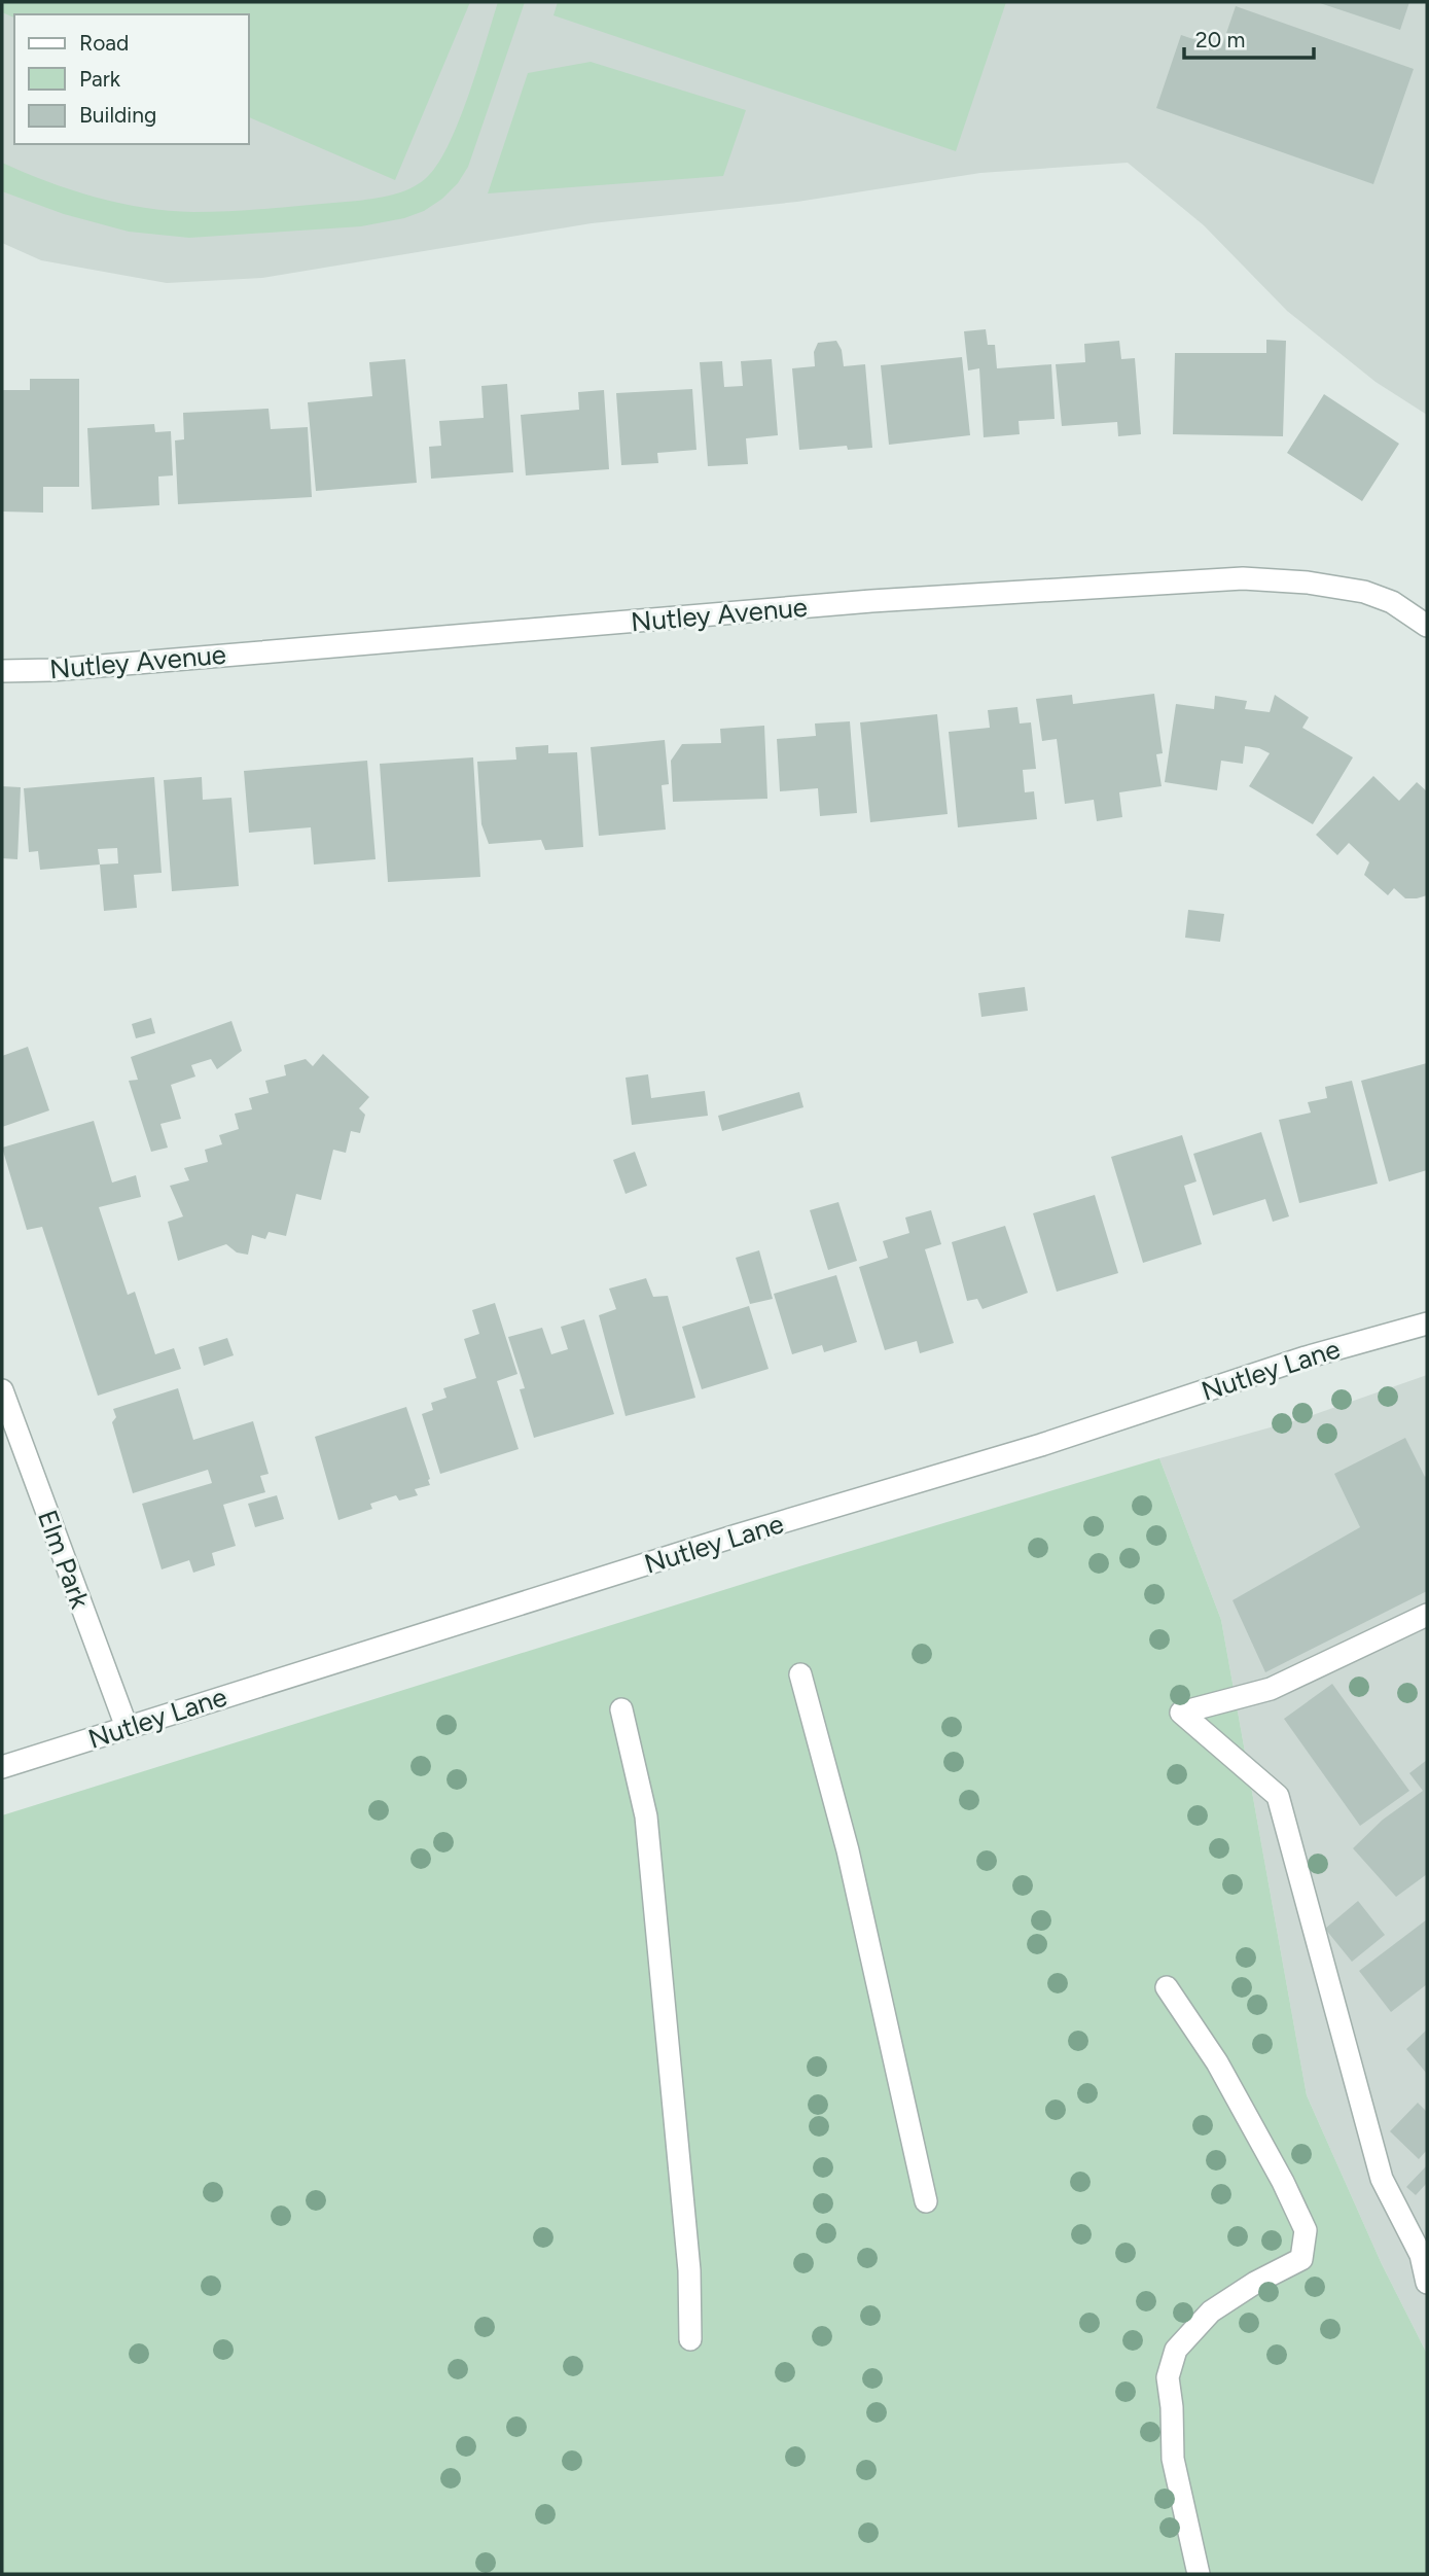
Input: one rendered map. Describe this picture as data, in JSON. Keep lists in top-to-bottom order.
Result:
{
  "streets": {
    "street": ["Nutley Avenue", "Nutley Lane", "Elm Park"]
  },
  "crossings": [
    ["Nutley Lane", "Elm Park"]
  ],
  "legend": ["Road", "Park", "Building"],
  "scale_bar": "20 m"
}
